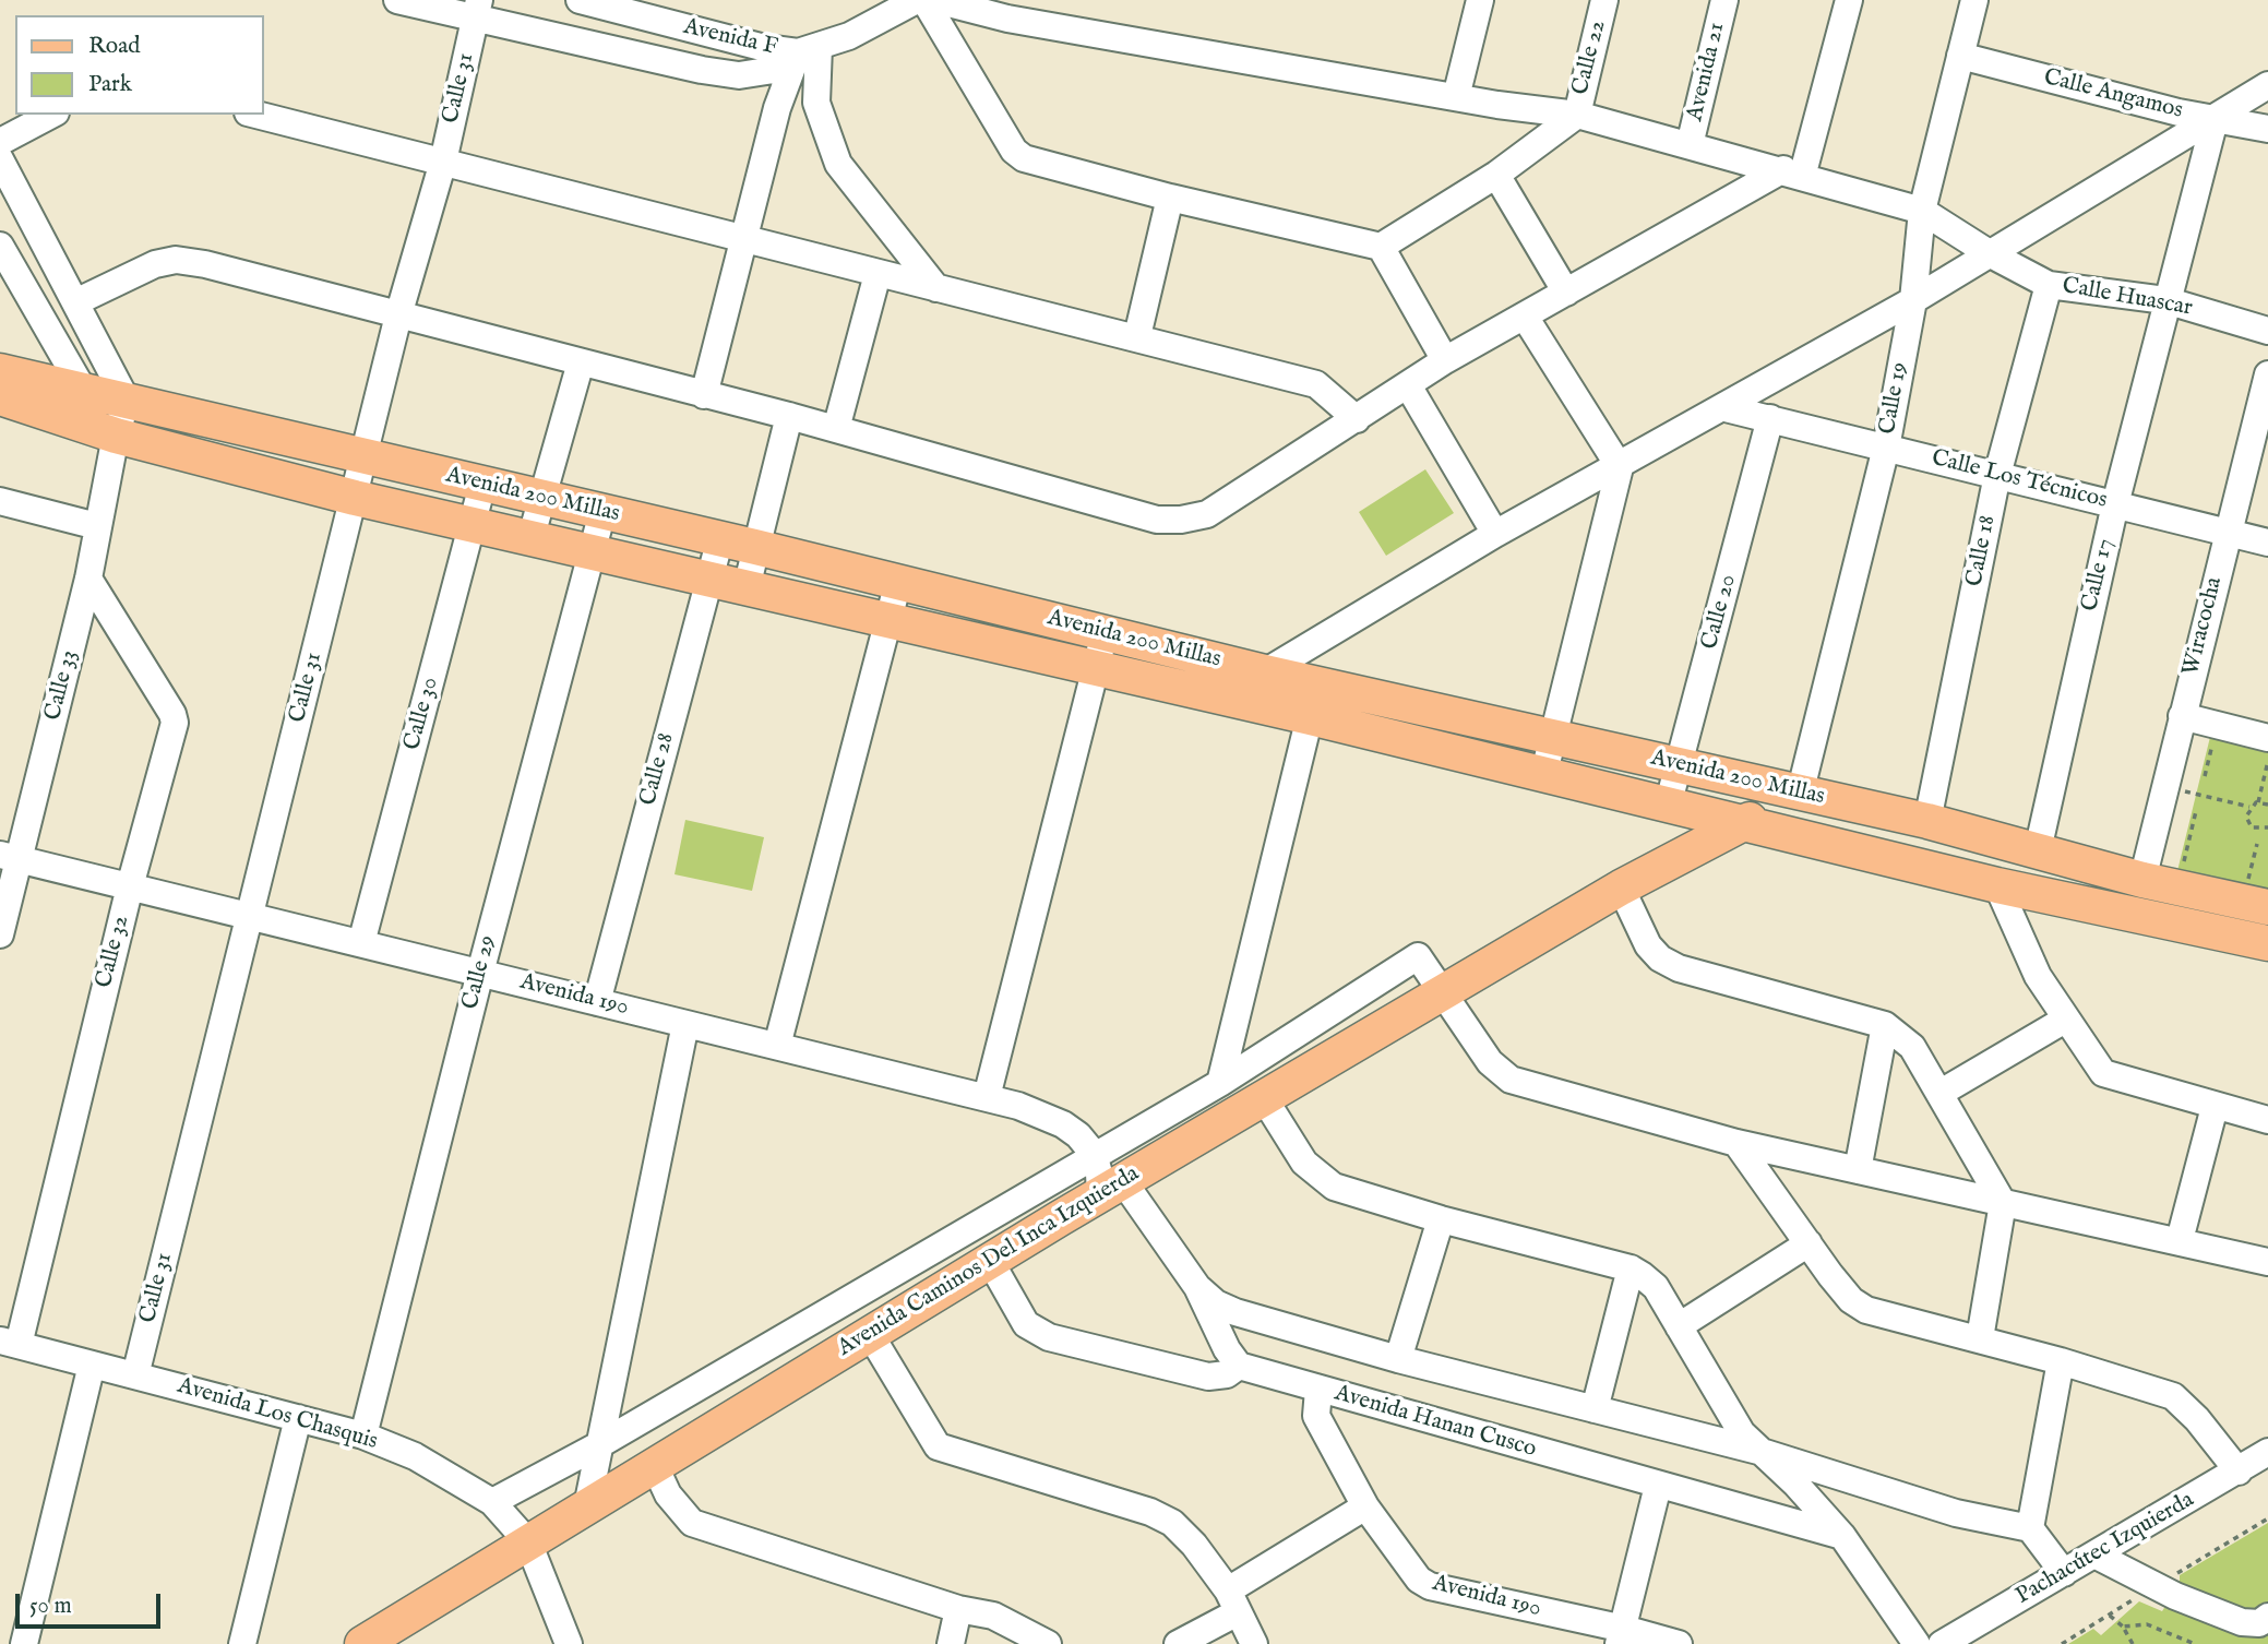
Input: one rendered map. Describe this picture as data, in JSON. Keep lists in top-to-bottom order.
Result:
{
  "streets": {
    "main road": ["Avenida 200 Millas", "Avenida Caminos Del Inca Izquierda"],
    "street": [
      "Avenida F",
      "Calle 22",
      "Avenida 21",
      "Calle 31",
      "Calle Angamos",
      "Calle Huascar",
      "Calle 19",
      "Calle Los Técnicos",
      "Calle 18",
      "Calle 17",
      "Calle 20",
      "Wiracocha",
      "Calle 33",
      "Calle 30",
      "Calle 28",
      "Calle 32",
      "Calle 29",
      "Avenida 190",
      "Avenida Los Chasquis",
      "Avenida Hanan Cusco",
      "Pachacútec Izquierda"
    ]
  },
  "crossings": [
    ["Calle 22", "Calle Huascar"],
    ["Avenida 21", "Calle Huascar"],
    ["Calle 31", "Avenida 200 Millas"],
    ["Calle 31", "Avenida 190"],
    ["Calle 31", "Avenida Los Chasquis"],
    ["Calle Angamos", "Calle 19"],
    ["Calle Angamos", "Calle 17"],
    ["Calle Huascar", "Calle 19"],
    ["Calle Huascar", "Calle 18"],
    ["Calle Huascar", "Calle 17"],
    ["Calle 19", "Calle Los Técnicos"],
    ["Calle 19", "Avenida 200 Millas"],
    ["Calle 19", "Avenida Caminos Del Inca Izquierda"],
    ["Calle Los Técnicos", "Calle 18"],
    ["Calle Los Técnicos", "Calle 17"],
    ["Calle Los Técnicos", "Calle 20"],
    ["Calle Los Técnicos", "Wiracocha"],
    ["Avenida 200 Millas", "Calle 18"],
    ["Avenida 200 Millas", "Calle 17"],
    ["Avenida 200 Millas", "Calle 20"],
    ["Avenida 200 Millas", "Wiracocha"],
    ["Avenida 200 Millas", "Calle 33"],
    ["Avenida 200 Millas", "Calle 30"],
    ["Avenida 200 Millas", "Calle 28"],
    ["Avenida 200 Millas", "Calle 29"],
    ["Avenida 200 Millas", "Avenida Caminos Del Inca Izquierda"],
    ["Calle 33", "Calle 32"],
    ["Calle 33", "Avenida 190"],
    ["Calle 30", "Avenida 190"],
    ["Calle 28", "Avenida 190"],
    ["Calle 32", "Avenida 190"],
    ["Calle 32", "Avenida Los Chasquis"],
    ["Calle 29", "Avenida 190"],
    ["Calle 29", "Avenida Los Chasquis"],
    ["Avenida 190", "Avenida Caminos Del Inca Izquierda"],
    ["Avenida 190", "Avenida Hanan Cusco"],
    ["Avenida Caminos Del Inca Izquierda", "Avenida Los Chasquis"]
  ],
  "legend": ["Road", "Park"],
  "scale_bar": "50 m"
}
